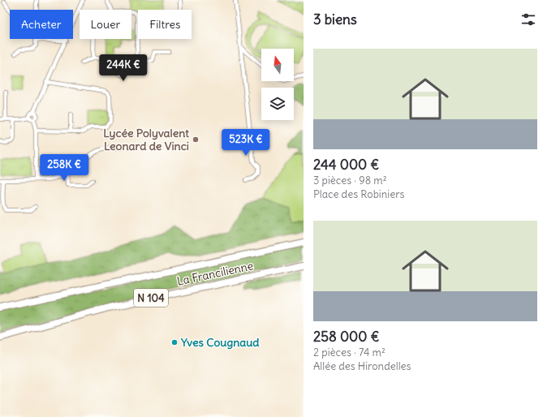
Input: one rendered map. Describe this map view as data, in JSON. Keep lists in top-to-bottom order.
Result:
{
  "streets": {
    "highway": ["La Francilienne", "N 104"]
  },
  "places": ["Lycée Polyvalent Leonard de Vinci", "Yves Cougnaud"],
  "north": "top",
  "page": {
    "heading": "3 biens",
    "chip": ["Acheter", "Louer", "Filtres"],
    "list": [
      {
        "name": "244 000 €",
        "note": "3 pièces · 98 m² · Place des Robiniers"
      },
      {
        "name": "258 000 €",
        "note": "2 pièces · 74 m² · Allée des Hirondelles"
      }
    ],
    "price": ["244K €", "523K €", "258K €"]
  }
}
